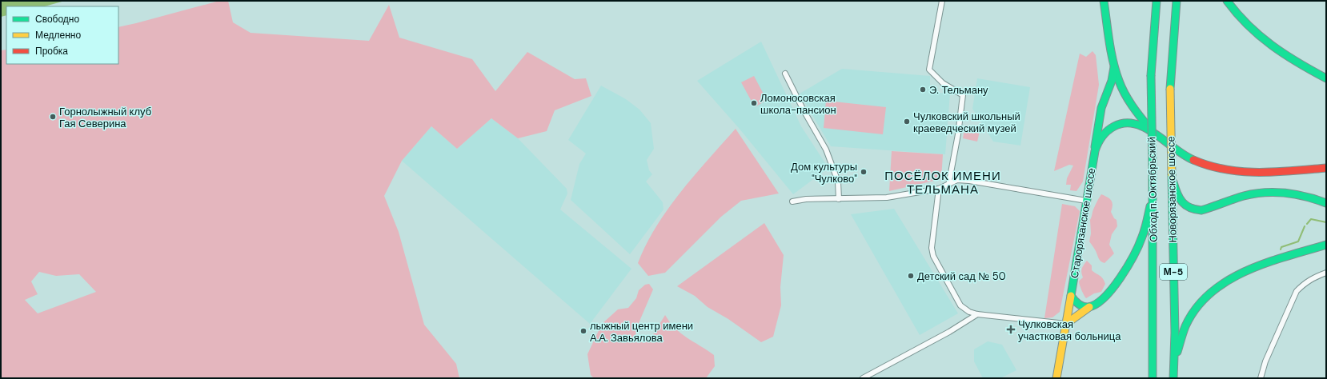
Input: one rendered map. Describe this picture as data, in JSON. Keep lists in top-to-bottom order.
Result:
{
  "streets": {
    "main road": [
      "Обход п. Октябрьский",
      "Новорязанское шоссе",
      "Старорязанское шоссе",
      "М-5"
    ]
  },
  "districts": ["ПОСЁЛОК ИМЕНИ ТЕЛЬМАНА"],
  "places": {
    "other": [
      "Э. Тельману",
      "Ломоносовская школа-пансион",
      "Горнолыжный клуб Гая Северина",
      "Чулковский школьный краеведческий музей",
      "Дом культуры \"Чулково\"",
      "Детский сад № 50",
      "лыжный центр имени А.А. Завьялова"
    ],
    "health": ["Чулковская участковая больница"]
  },
  "legend": ["Свободно", "Медленно", "Пробка"]
}
